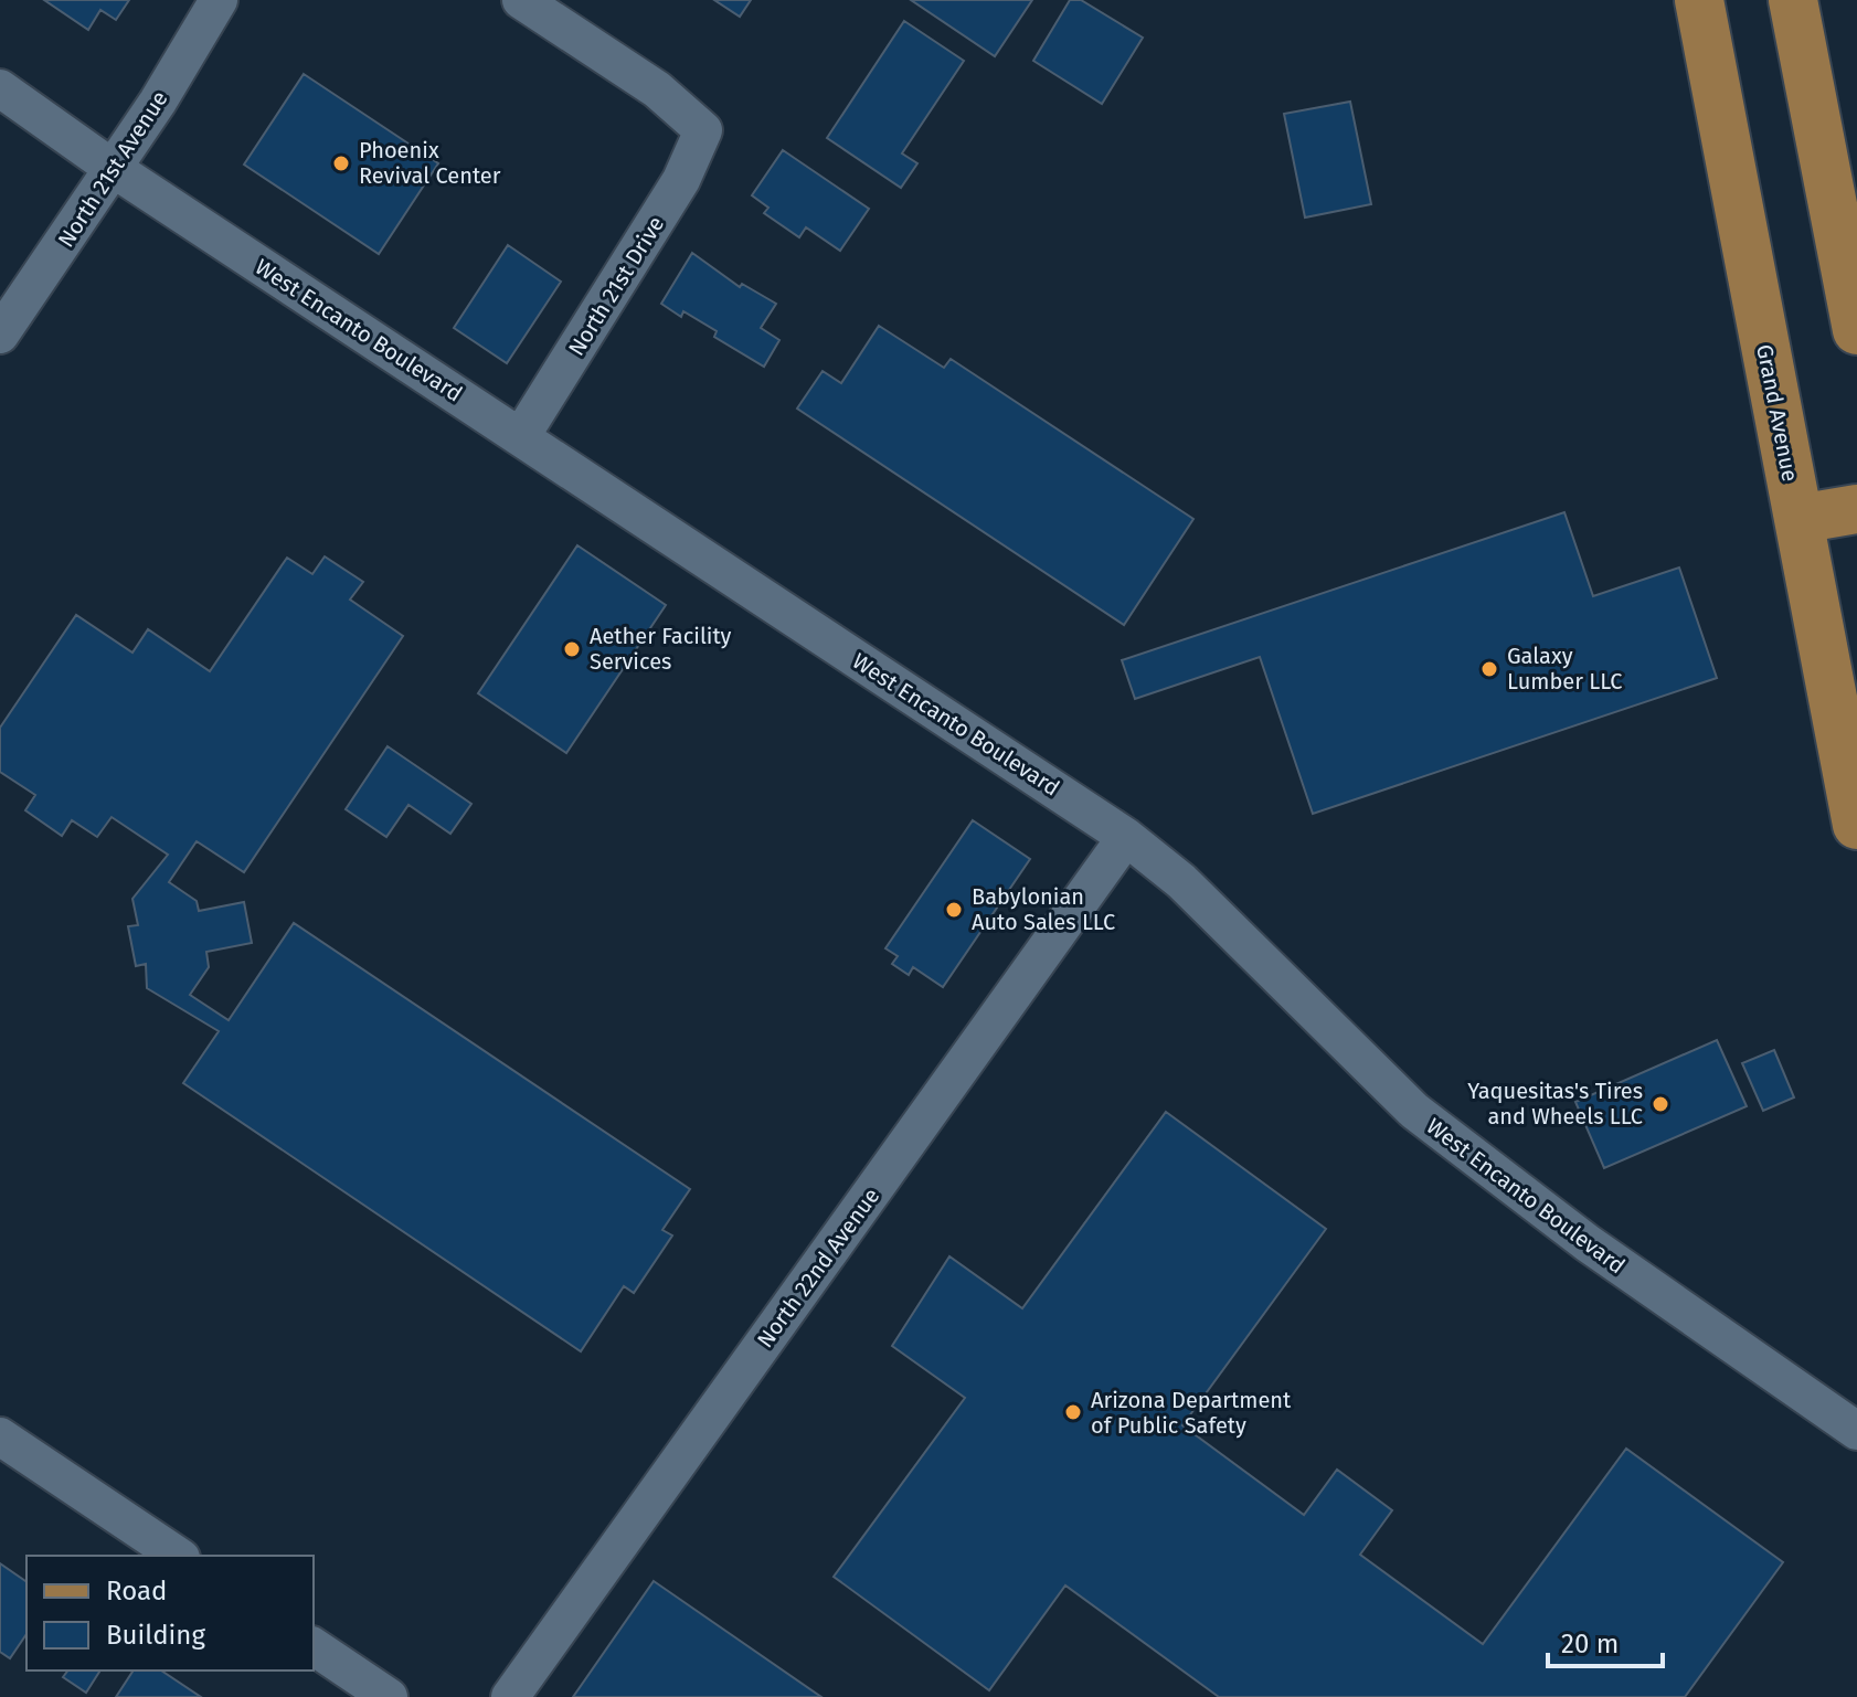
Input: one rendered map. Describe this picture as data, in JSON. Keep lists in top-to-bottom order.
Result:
{
  "streets": {
    "main road": ["Grand Avenue"],
    "street": [
      "North 21st Avenue",
      "North 21st Drive",
      "West Encanto Boulevard",
      "North 22nd Avenue"
    ]
  },
  "crossings": [
    ["North 21st Avenue", "West Encanto Boulevard"],
    ["North 21st Drive", "West Encanto Boulevard"],
    ["West Encanto Boulevard", "North 22nd Avenue"]
  ],
  "places": [
    "Phoenix Revival Center",
    "Aether Facility Services",
    "Galaxy Lumber LLC",
    "Babylonian Auto Sales LLC",
    "Yaquesitas's Tires and Wheels LLC",
    "Arizona Department of Public Safety"
  ],
  "legend": ["Road", "Building"],
  "scale_bar": "20 m"
}
